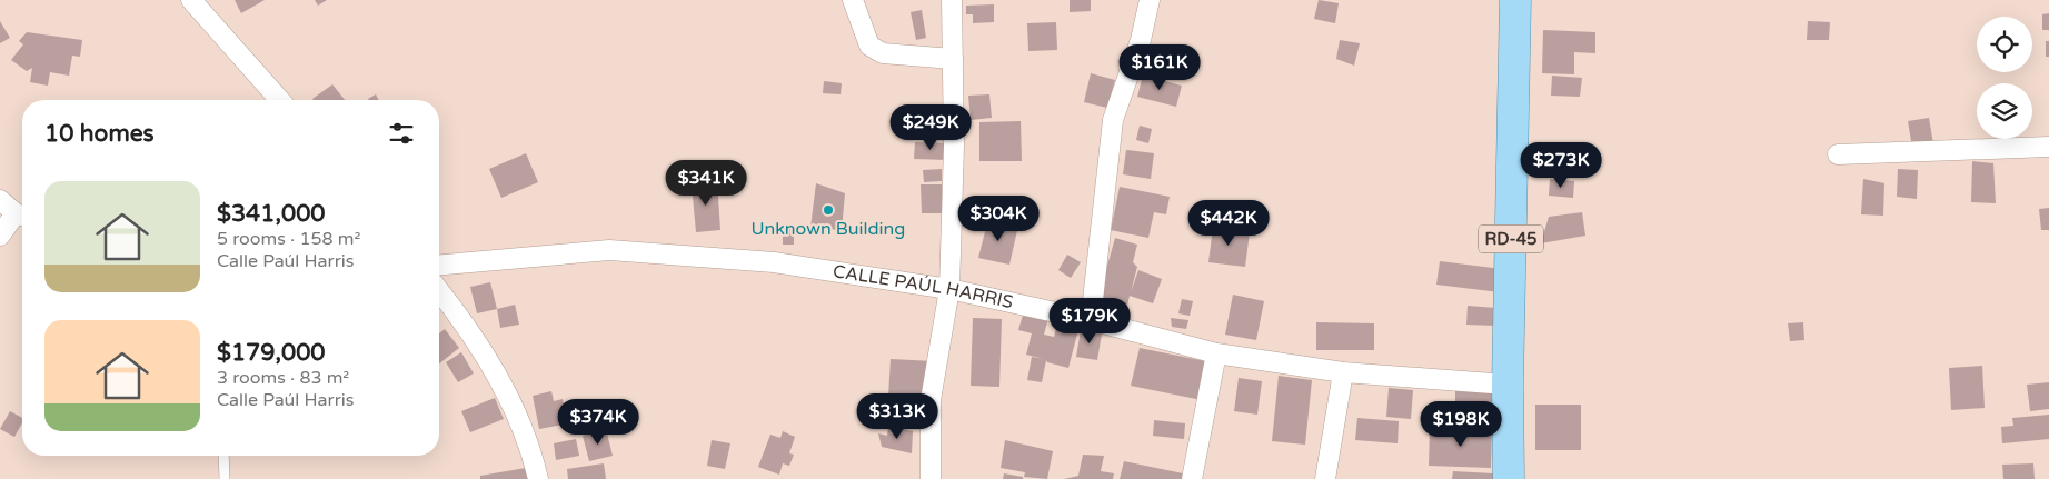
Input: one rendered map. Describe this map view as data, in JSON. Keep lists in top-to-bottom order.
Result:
{
  "streets": {
    "main road": ["RD-45"],
    "street": ["CALLE PAÚL HARRIS"]
  },
  "crossings": [
    ["RD-45", "CALLE PAÚL HARRIS"]
  ],
  "places": ["Unknown Building"],
  "page": {
    "price": [
      "$161K",
      "$249K",
      "$273K",
      "$341K",
      "$304K",
      "$442K",
      "$179K",
      "$313K",
      "$374K",
      "$198K"
    ],
    "heading": "10 homes",
    "list": [
      {
        "name": "$341,000",
        "note": "5 rooms · 158 m² · Calle Paúl Harris"
      },
      {
        "name": "$179,000",
        "note": "3 rooms · 83 m² · Calle Paúl Harris"
      }
    ]
  }
}
